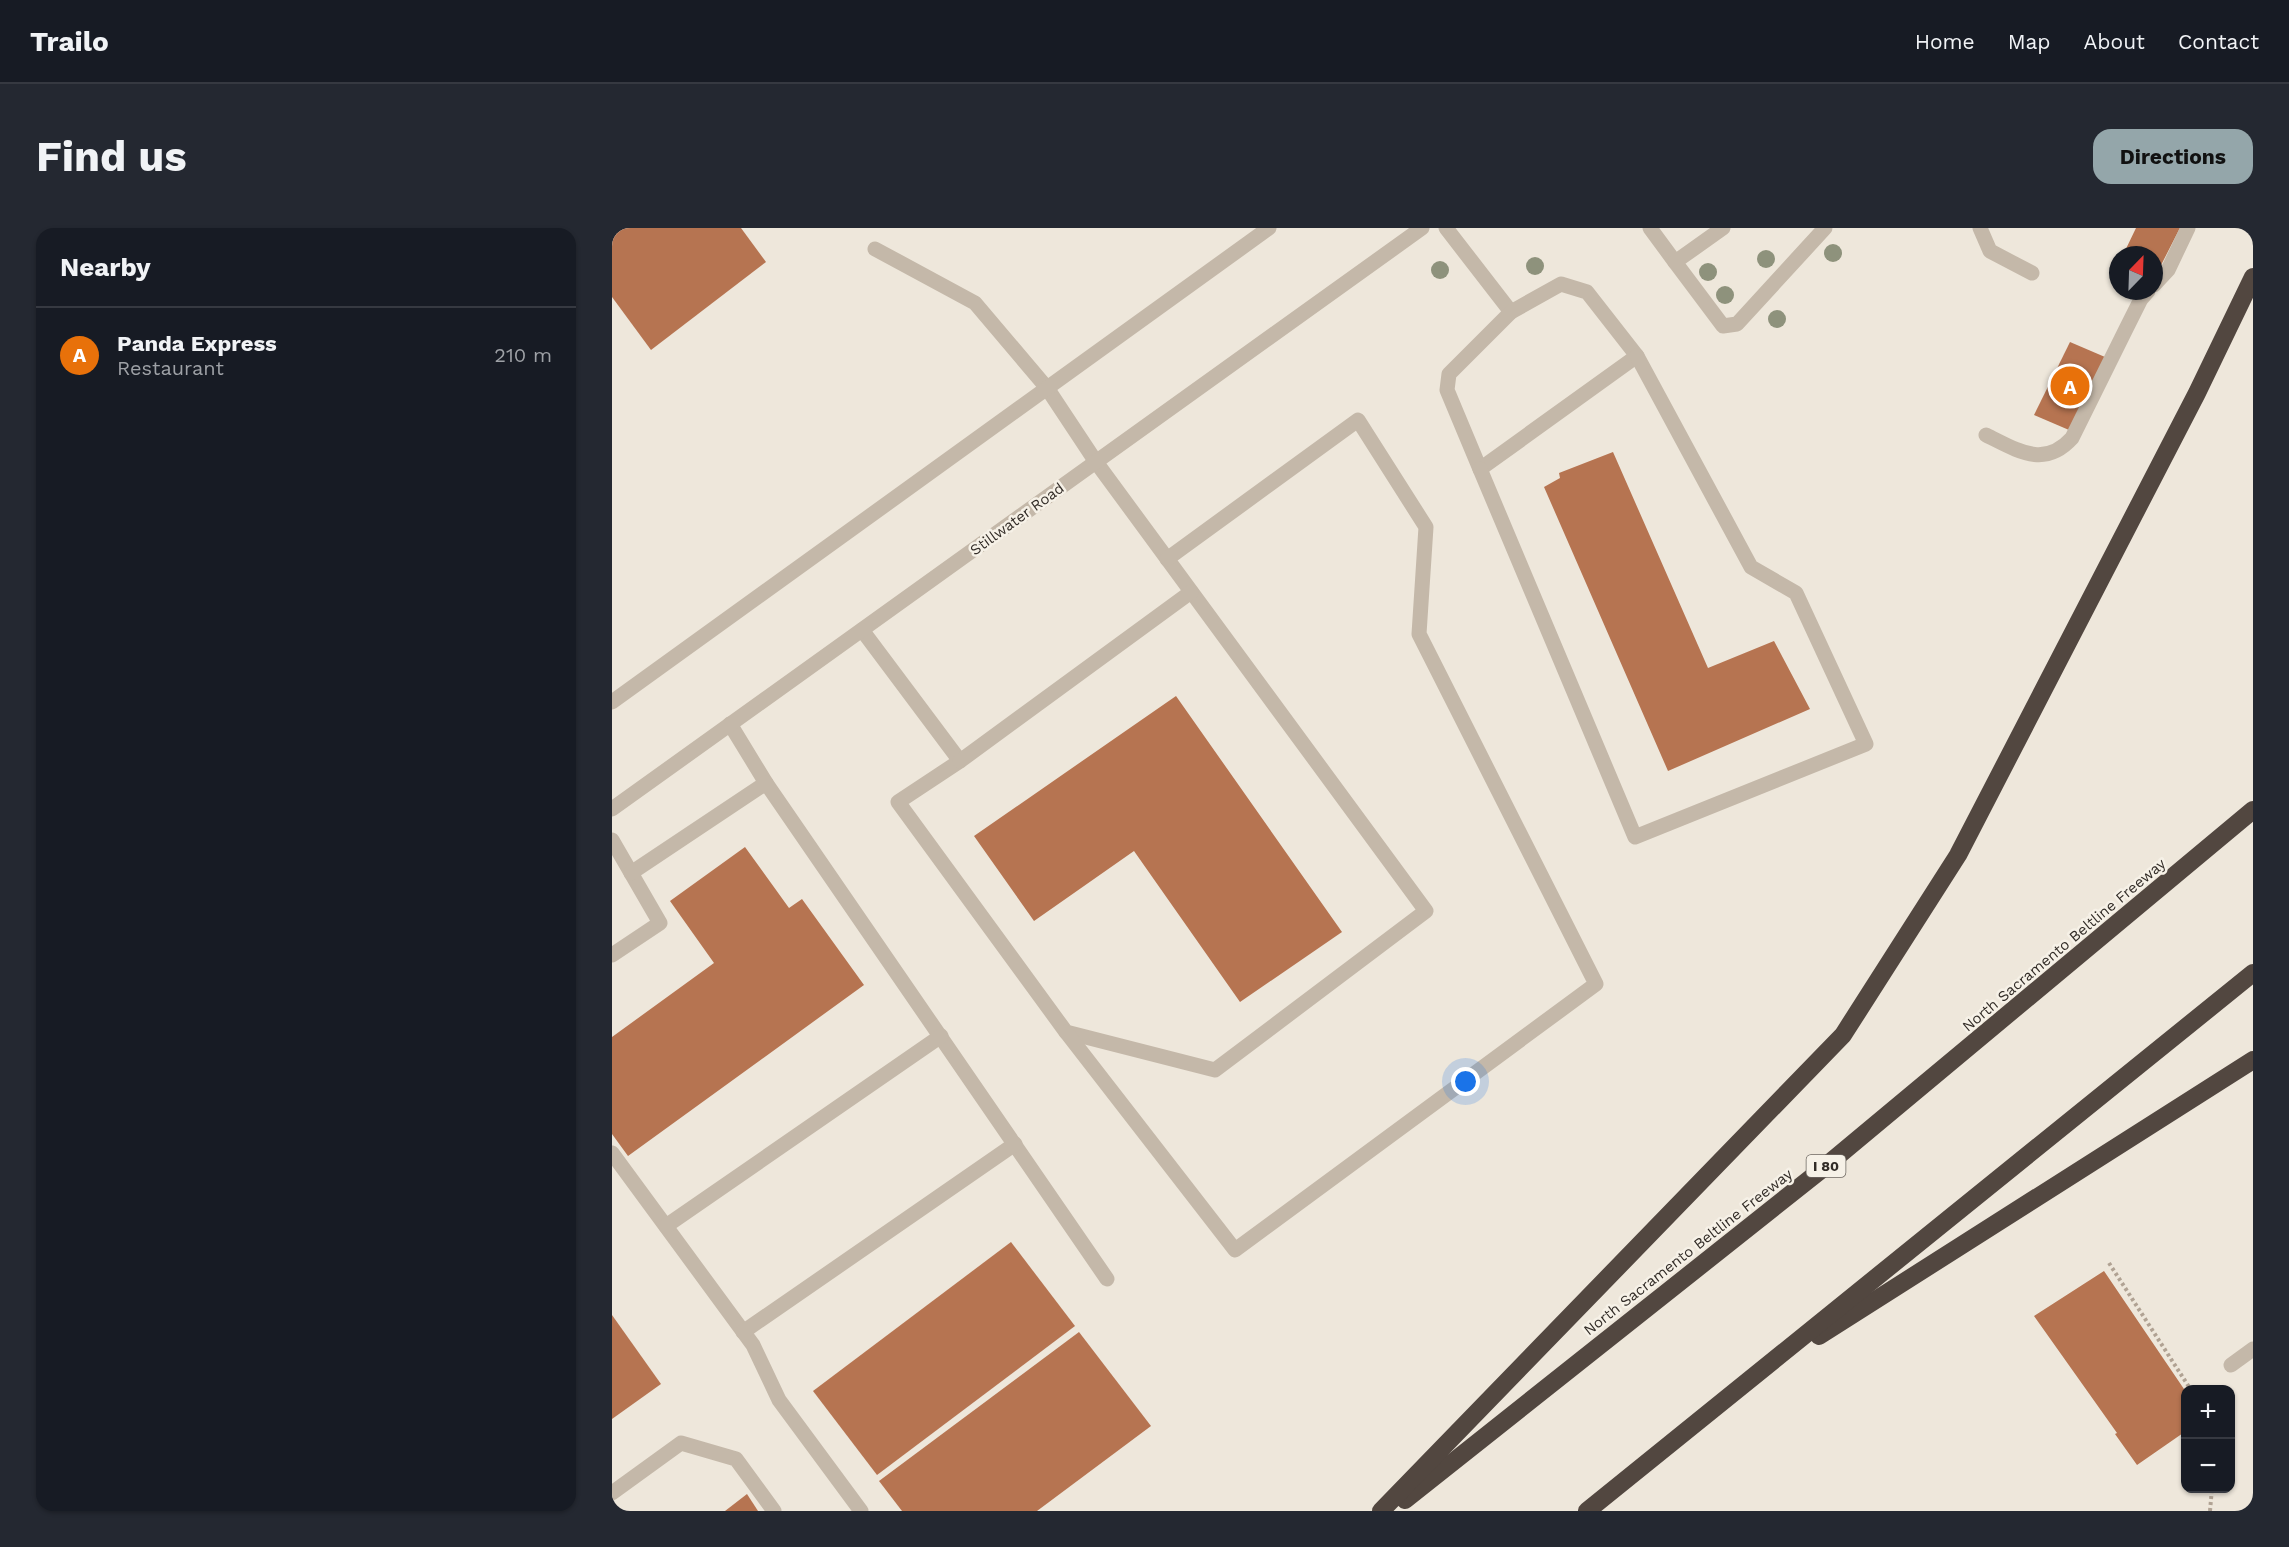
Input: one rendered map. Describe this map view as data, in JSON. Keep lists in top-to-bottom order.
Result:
{
  "streets": {
    "highway": ["North Sacramento Beltline Freeway", "I 80"],
    "street": ["Stillwater Road"]
  },
  "north": "top right",
  "page": {
    "header": "Trailo",
    "nav": [
      "Home",
      "Map",
      "About",
      "Contact"
    ],
    "buttons": "Directions",
    "title": "Find us",
    "heading": "Nearby",
    "list": [
      {
        "mark": "A",
        "name": "Panda Express",
        "note": "Restaurant",
        "value": "210 m"
      }
    ],
    "pins": "A",
    "map_buttons": ["+", "−"]
  }
}
